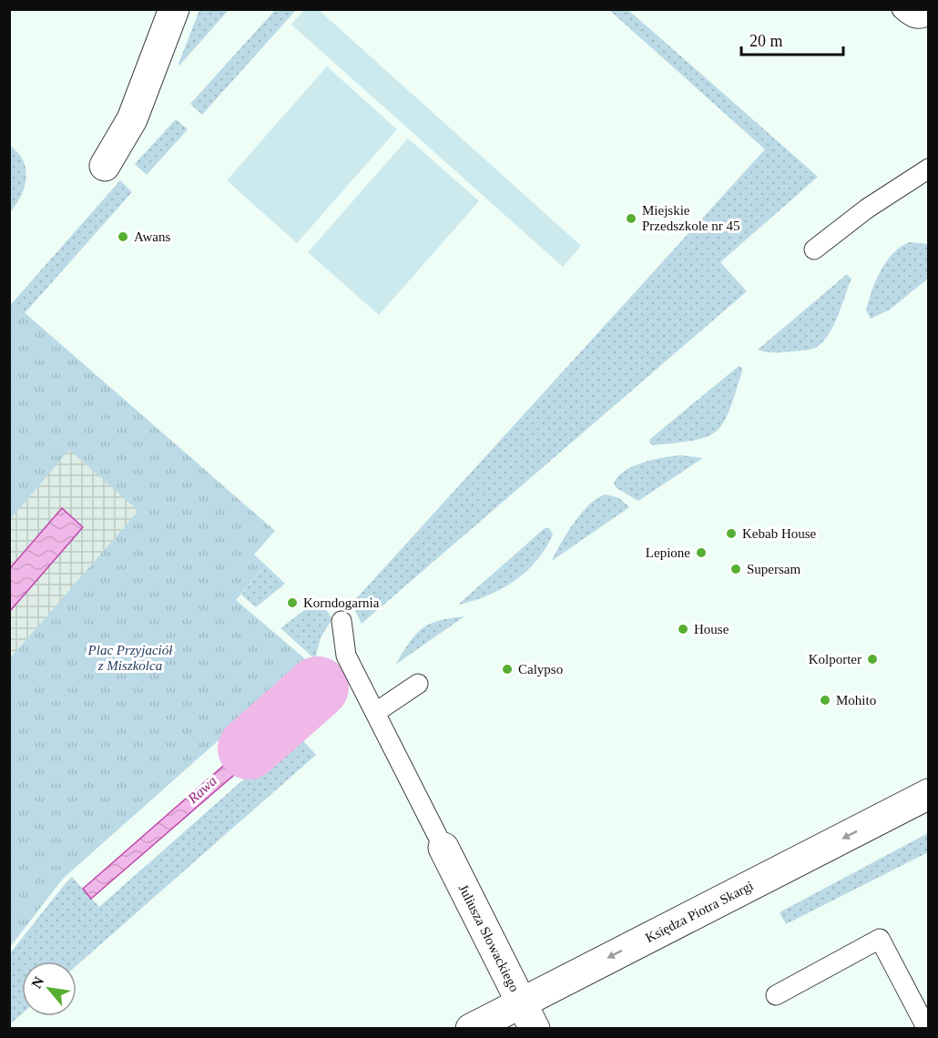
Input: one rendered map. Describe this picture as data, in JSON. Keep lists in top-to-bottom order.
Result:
{
  "streets": {
    "street": ["Księdza Piotra Skargi", "Juliusza Słowackiego"]
  },
  "crossings": [
    ["Księdza Piotra Skargi", "Juliusza Słowackiego"]
  ],
  "one_way": ["Księdza Piotra Skargi"],
  "water": ["Rawa"],
  "parks": ["Plac Przyjaciół z Miszkolca"],
  "places": [
    "Miejskie Przedszkole nr 45",
    "Awans",
    "Kebab House",
    "Lepione",
    "Supersam",
    "Korndogarnia",
    "House",
    "Kolporter",
    "Calypso",
    "Mohito"
  ],
  "scale_bar": "20 m",
  "north": "top left"
}
